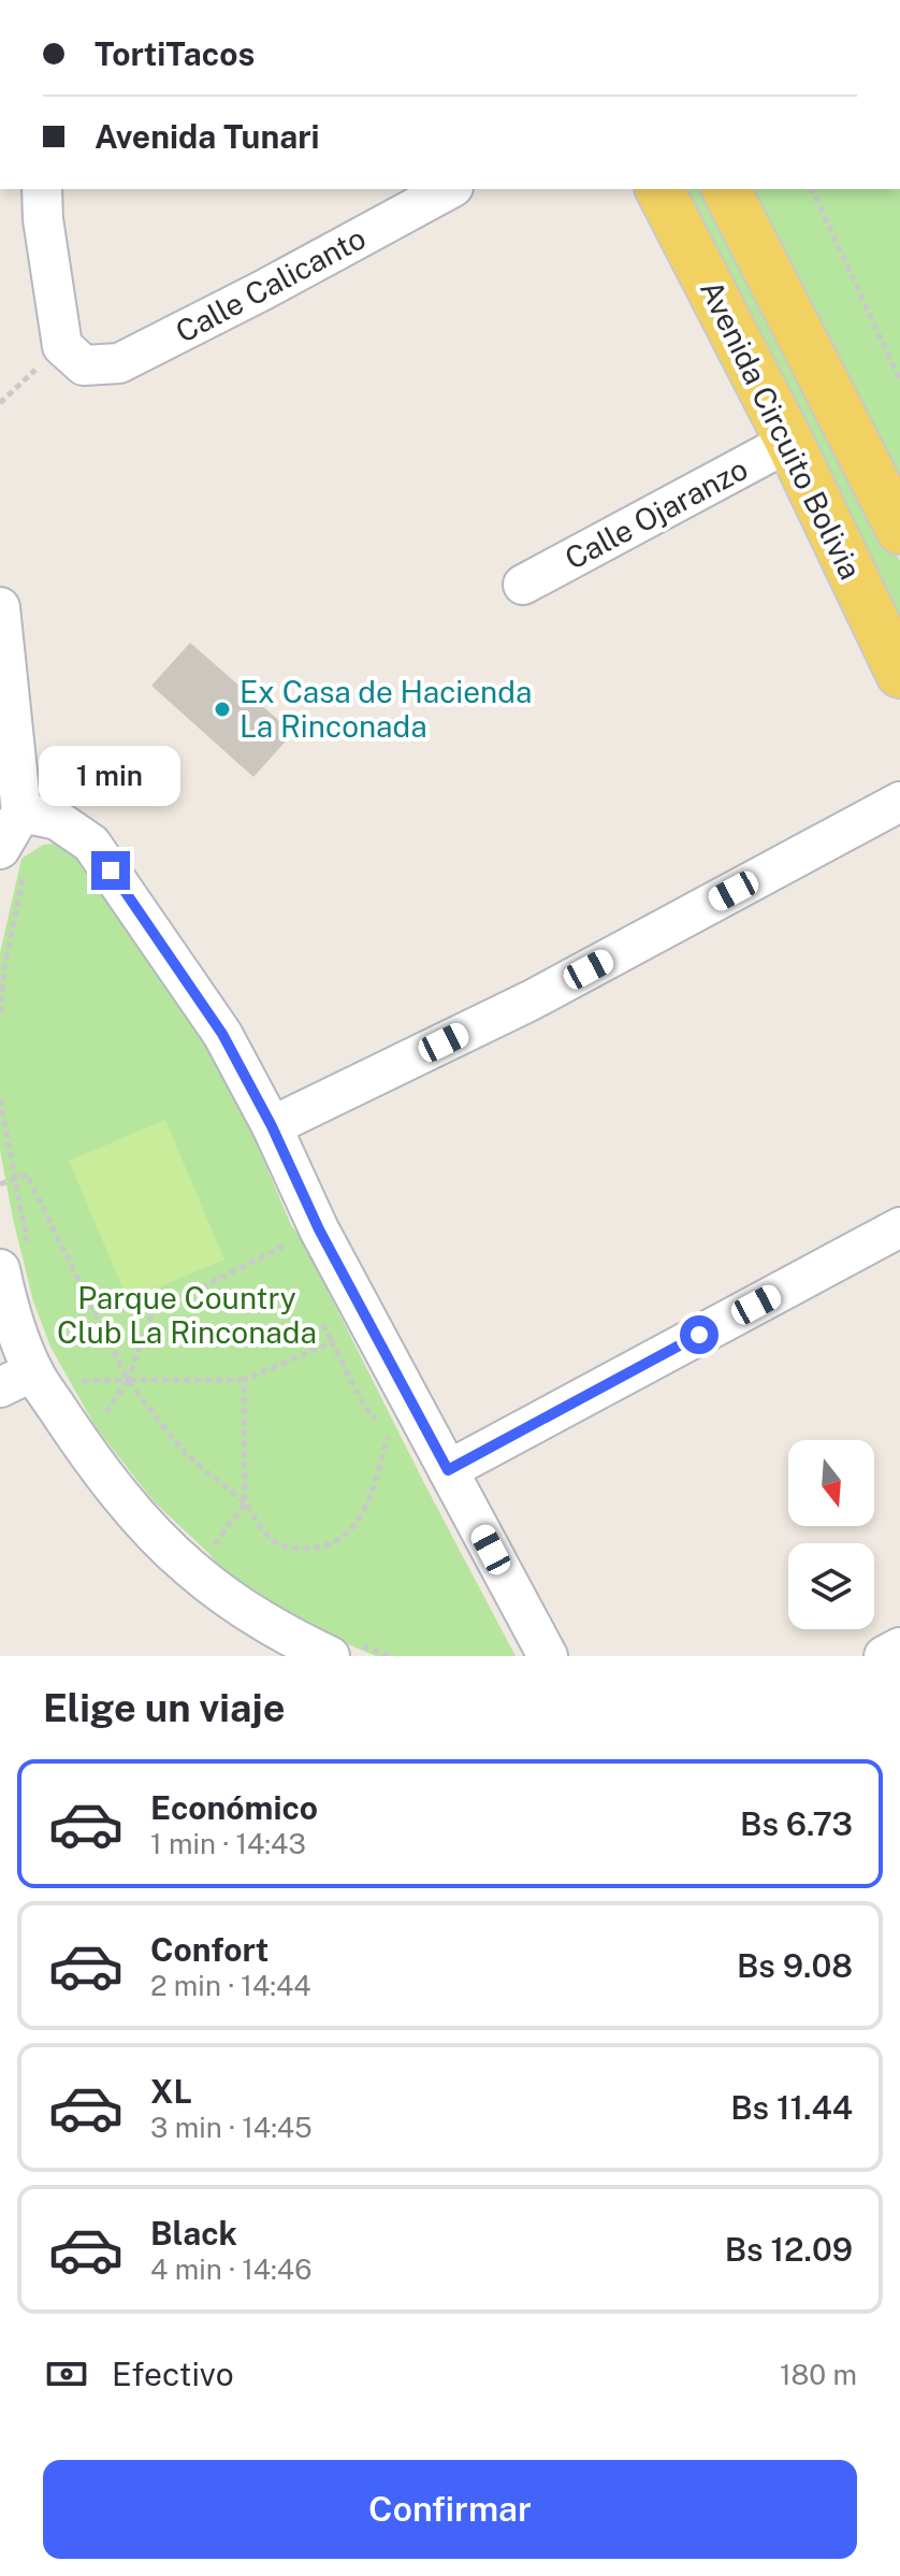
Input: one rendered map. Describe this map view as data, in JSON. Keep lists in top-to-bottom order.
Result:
{
  "streets": {
    "main road": ["Avenida Circuito Bolivia"],
    "street": ["Calle Calicanto", "Calle Ojaranzo"]
  },
  "crossings": [
    ["Avenida Circuito Bolivia", "Calle Ojaranzo"]
  ],
  "parks": ["Parque Country Club La Rinconada"],
  "places": ["Ex Casa de Hacienda La Rinconada"],
  "north": "bottom",
  "page": {
    "banner": ["TortiTacos", "Avenida Tunari"],
    "bubble": "1 min",
    "heading": "Elige un viaje",
    "list": [
      {
        "name": "Económico",
        "note": "1 min · 14:43",
        "value": "Bs 6.73"
      },
      {
        "name": "Confort",
        "note": "2 min · 14:44",
        "value": "Bs 9.08"
      },
      {
        "name": "XL",
        "note": "3 min · 14:45",
        "value": "Bs 11.44"
      },
      {
        "name": "Black",
        "note": "4 min · 14:46",
        "value": "Bs 12.09"
      }
    ],
    "pay": ["Efectivo", "180 m"],
    "buttons": "Confirmar"
  }
}
